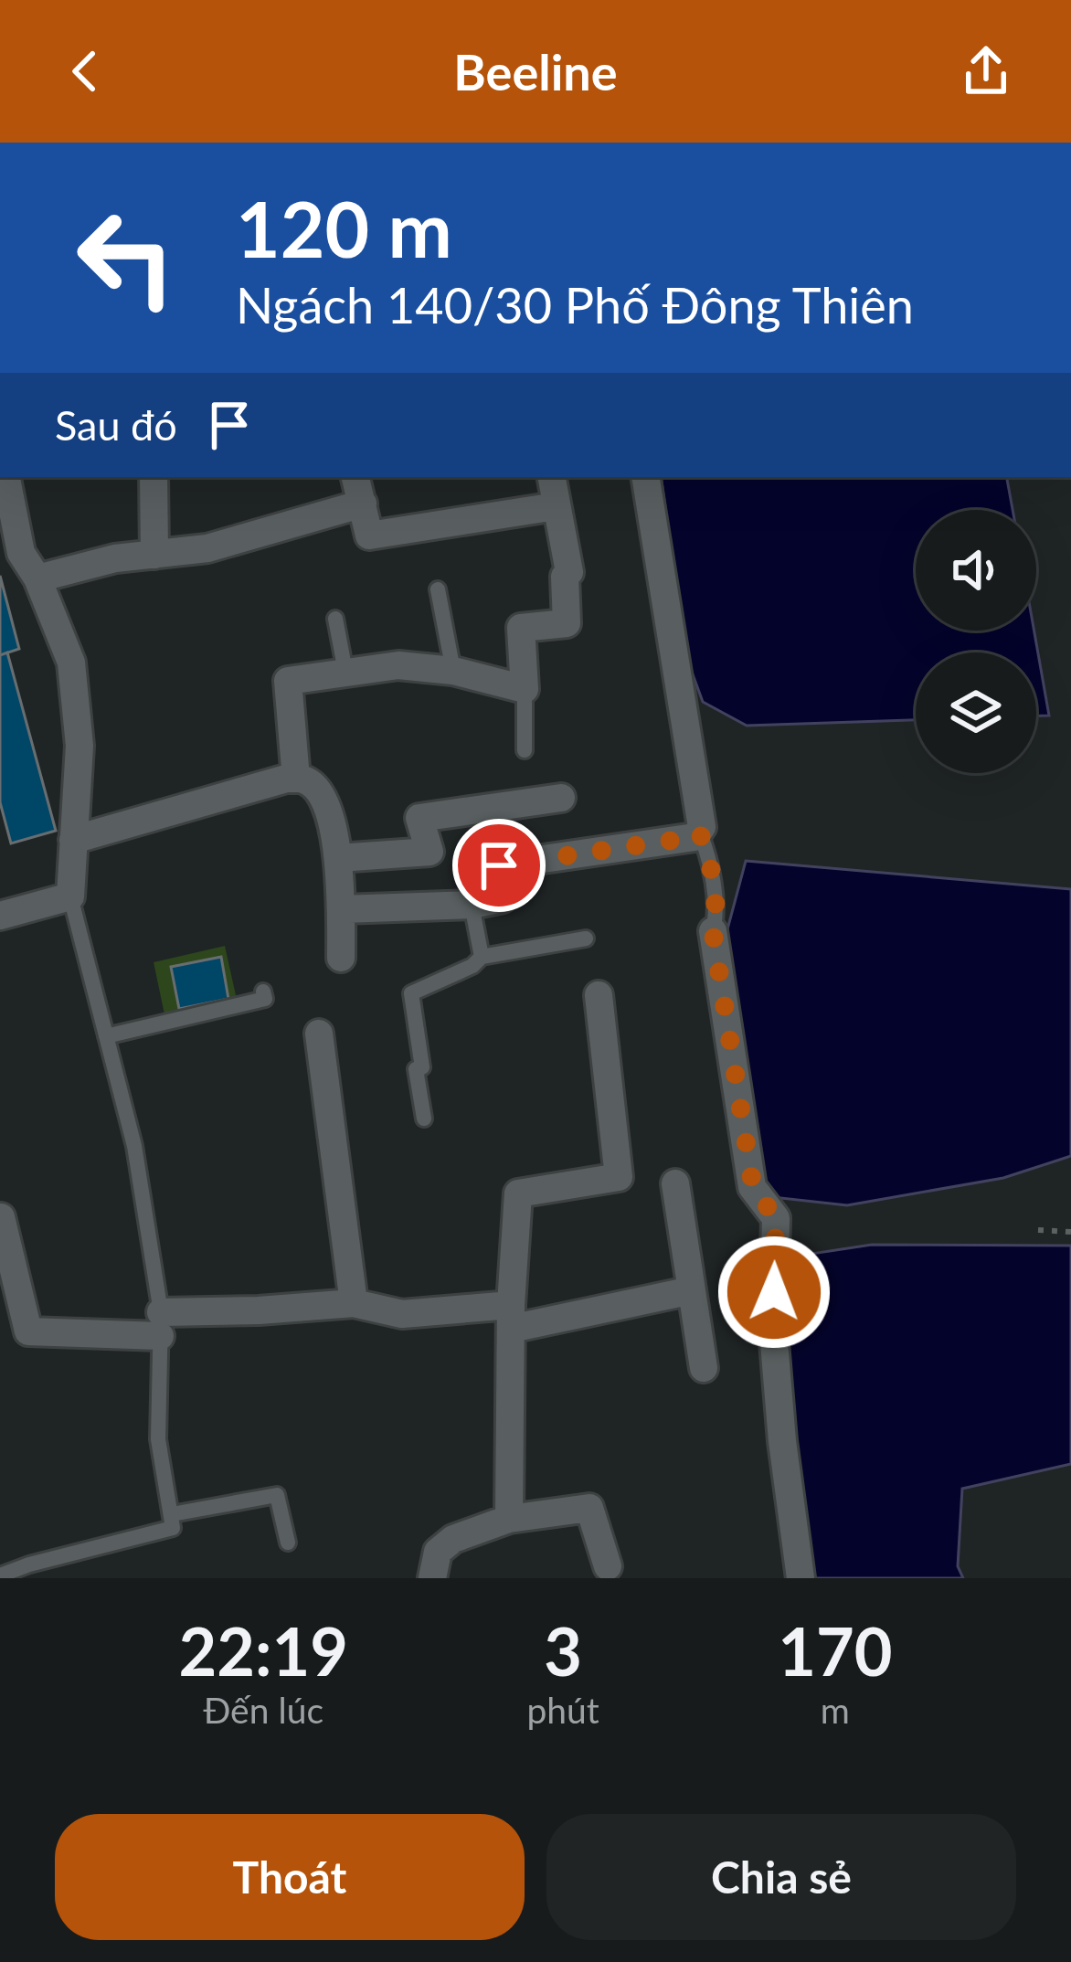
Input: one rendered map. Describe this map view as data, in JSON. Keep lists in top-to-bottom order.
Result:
{
  "page": {
    "header": "Beeline",
    "turn": ["120 m", "Ngách 140/30 Phố Đông Thiên"],
    "then": "Sau đó",
    "eta": [
      "22:19",
      "Đến lúc",
      "3",
      "phút",
      "170",
      "m"
    ],
    "buttons": ["Thoát", "Chia sẻ"]
  }
}
